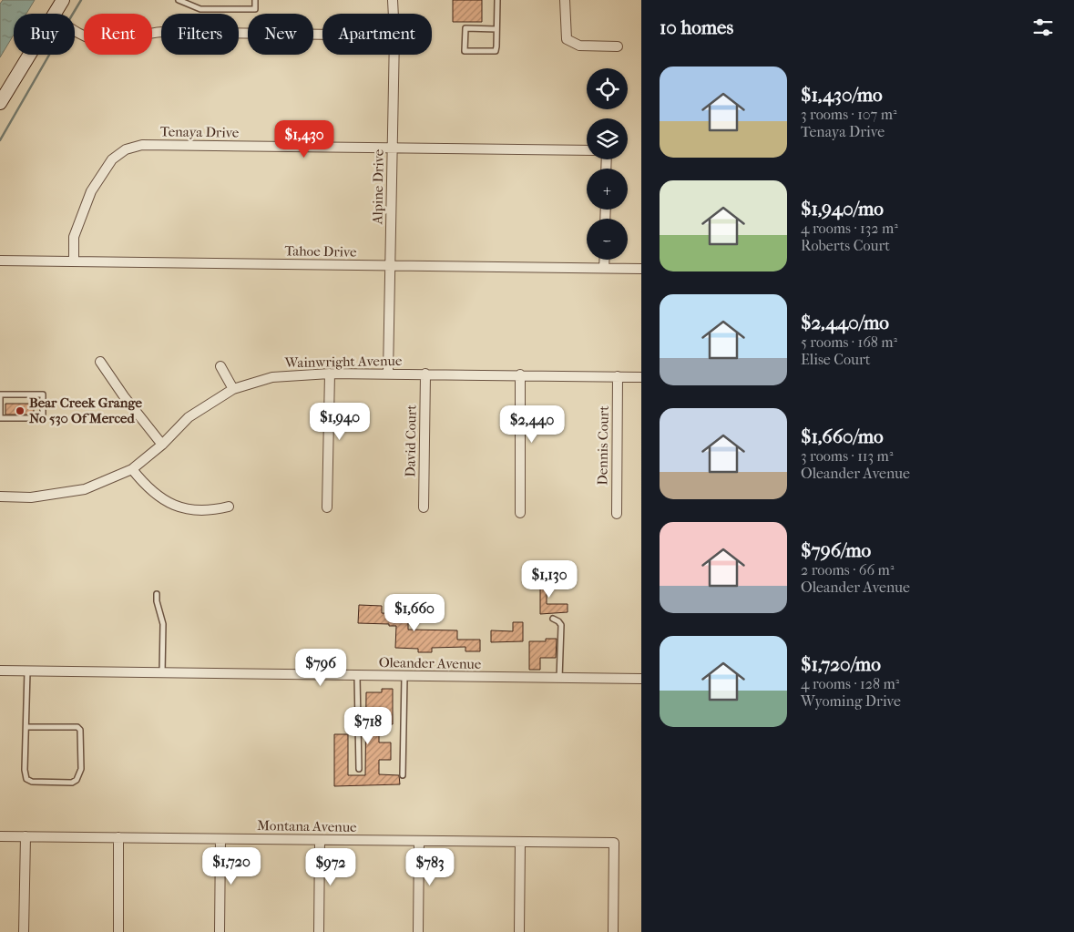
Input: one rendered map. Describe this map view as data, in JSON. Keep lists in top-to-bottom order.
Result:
{
  "streets": {
    "street": [
      "Tenaya Drive",
      "Alpine Drive",
      "Tahoe Drive",
      "Wainwright Avenue",
      "David Court",
      "Dennis Court",
      "Oleander Avenue",
      "Montana Avenue"
    ]
  },
  "crossings": [
    ["Tenaya Drive", "Alpine Drive"],
    ["Tenaya Drive", "Tahoe Drive"],
    ["Alpine Drive", "Tahoe Drive"],
    ["Alpine Drive", "Wainwright Avenue"],
    ["Wainwright Avenue", "David Court"],
    ["Wainwright Avenue", "Dennis Court"]
  ],
  "places": ["Bear Creek Grange No 530 Of Merced"],
  "page": {
    "heading": "10 homes",
    "chip": [
      "Buy",
      "Rent",
      "Filters",
      "New",
      "Apartment"
    ],
    "list": [
      {
        "name": "$1,430/mo",
        "note": "3 rooms · 107 m² · Tenaya Drive"
      },
      {
        "name": "$1,940/mo",
        "note": "4 rooms · 132 m² · Roberts Court"
      },
      {
        "name": "$2,440/mo",
        "note": "5 rooms · 168 m² · Elise Court"
      },
      {
        "name": "$1,660/mo",
        "note": "3 rooms · 113 m² · Oleander Avenue"
      },
      {
        "name": "$796/mo",
        "note": "2 rooms · 66 m² · Oleander Avenue"
      },
      {
        "name": "$1,720/mo",
        "note": "4 rooms · 128 m² · Wyoming Drive"
      }
    ],
    "map_buttons": ["+", "−"],
    "price": [
      "$1,430",
      "$1,940",
      "$2,440",
      "$1,130",
      "$1,660",
      "$796",
      "$718",
      "$1,720",
      "$972",
      "$783"
    ]
  }
}
